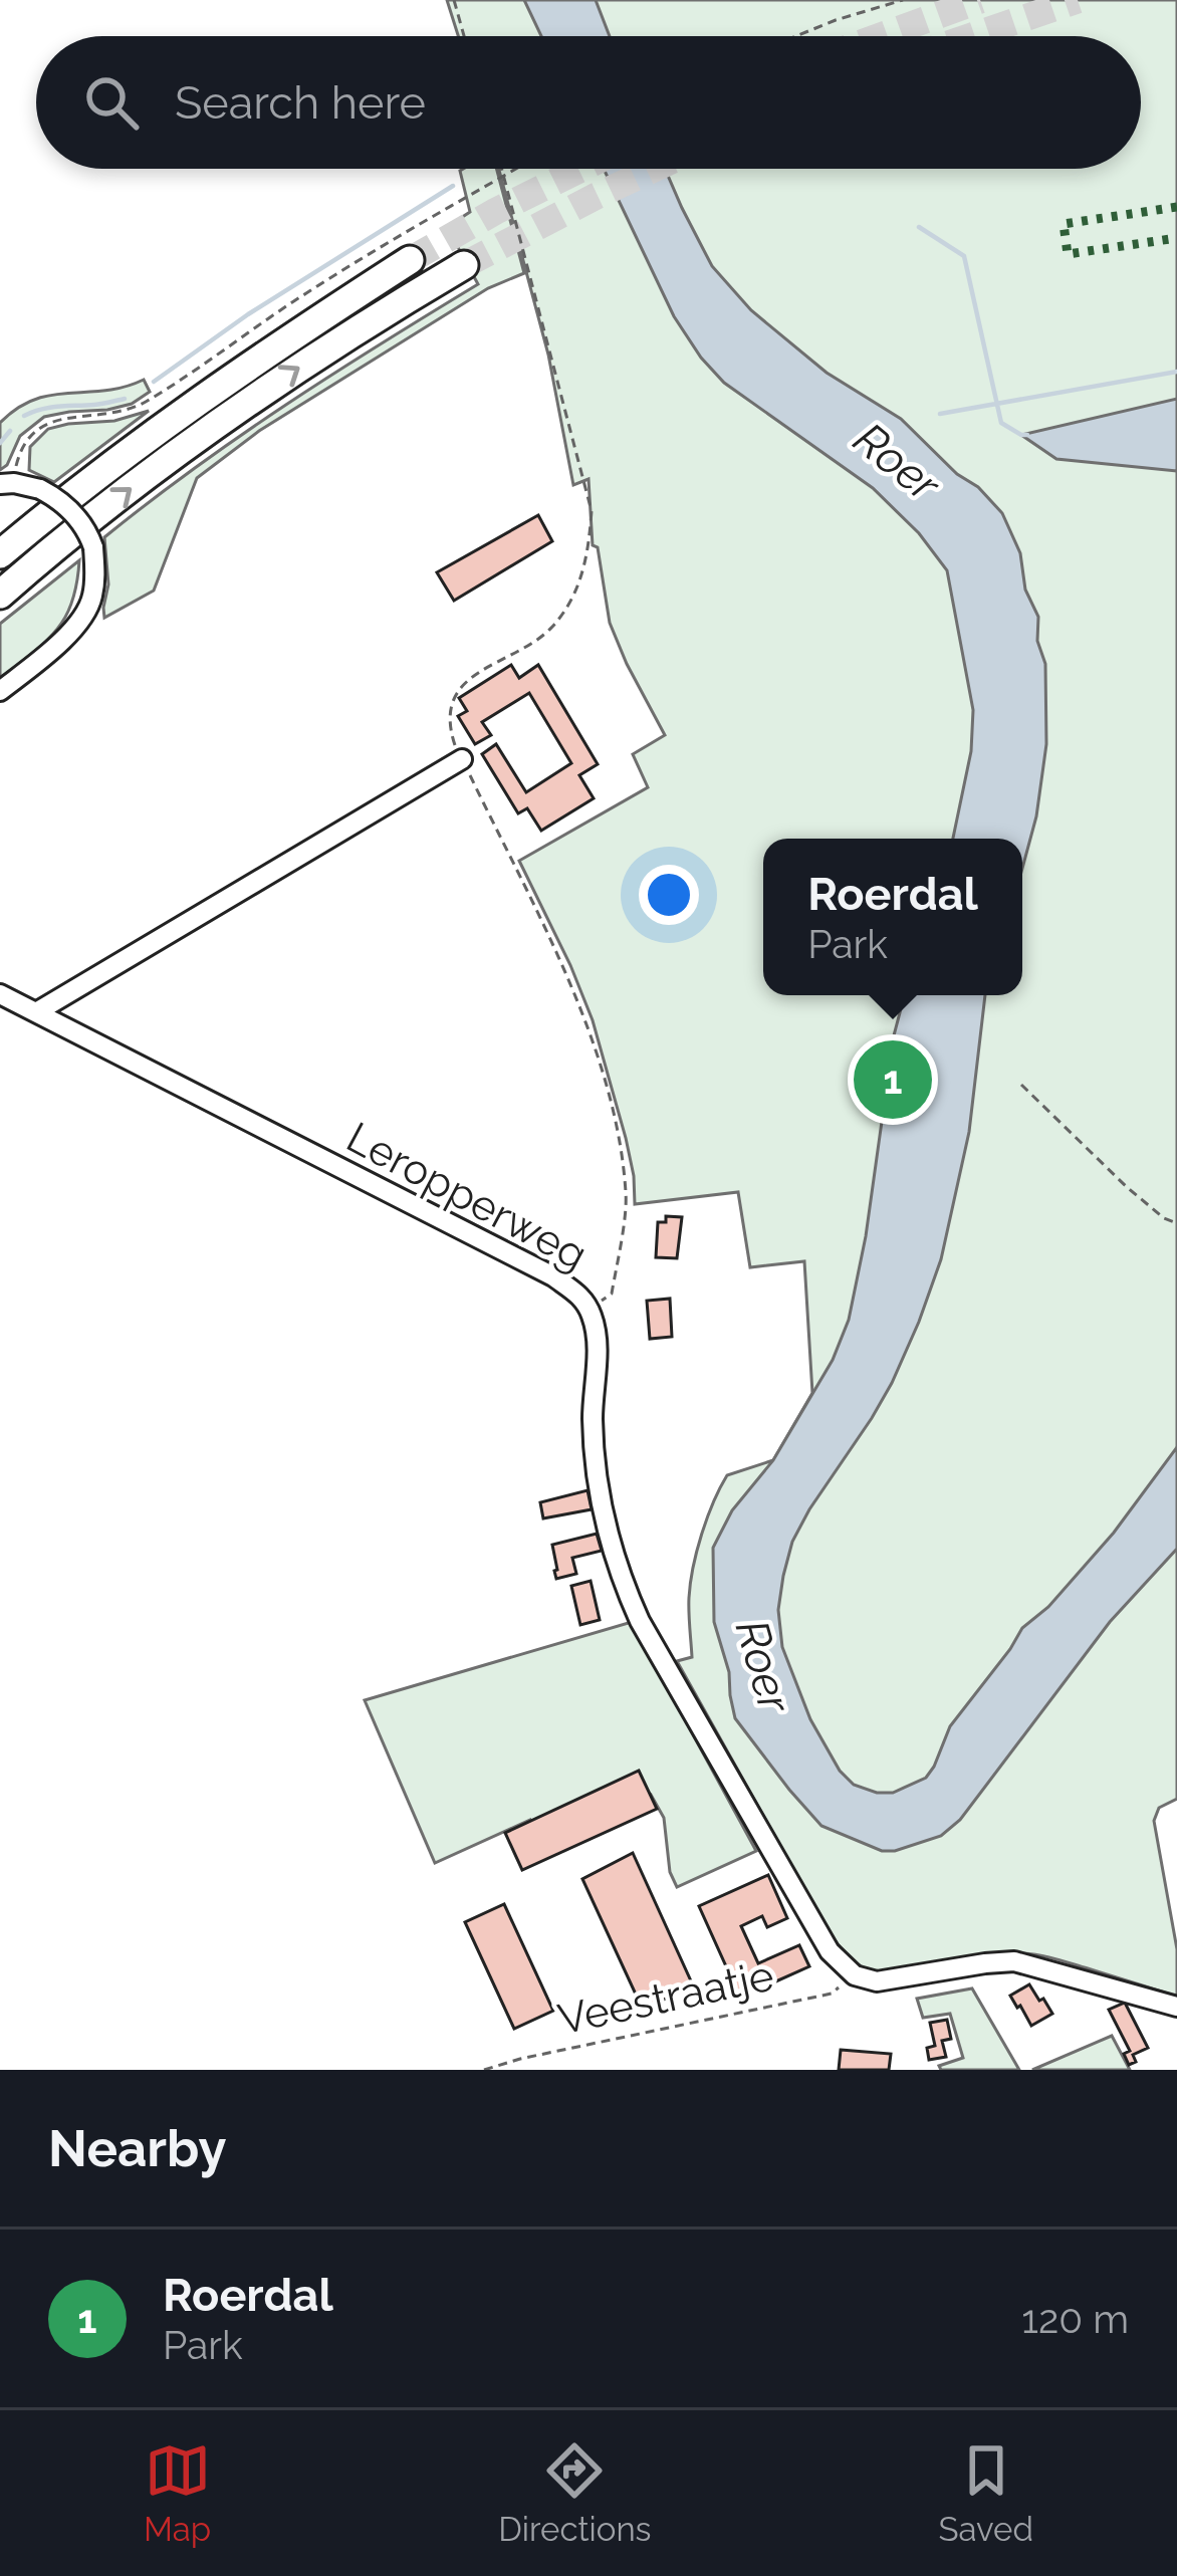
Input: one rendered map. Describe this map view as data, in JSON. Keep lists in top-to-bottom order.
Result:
{
  "streets": {
    "street": ["Leropperweg"],
    "path": ["Veestraatje"]
  },
  "crossings": [
    ["Leropperweg", "Veestraatje"]
  ],
  "water": ["Roer"],
  "page": {
    "search": "Search here",
    "popup": ["Roerdal", "Park"],
    "pins": "1",
    "heading": "Nearby",
    "list": [
      {
        "mark": "1",
        "name": "Roerdal",
        "note": "Park",
        "value": "120 m"
      }
    ],
    "nav": ["Map", "Directions", "Saved"]
  }
}
